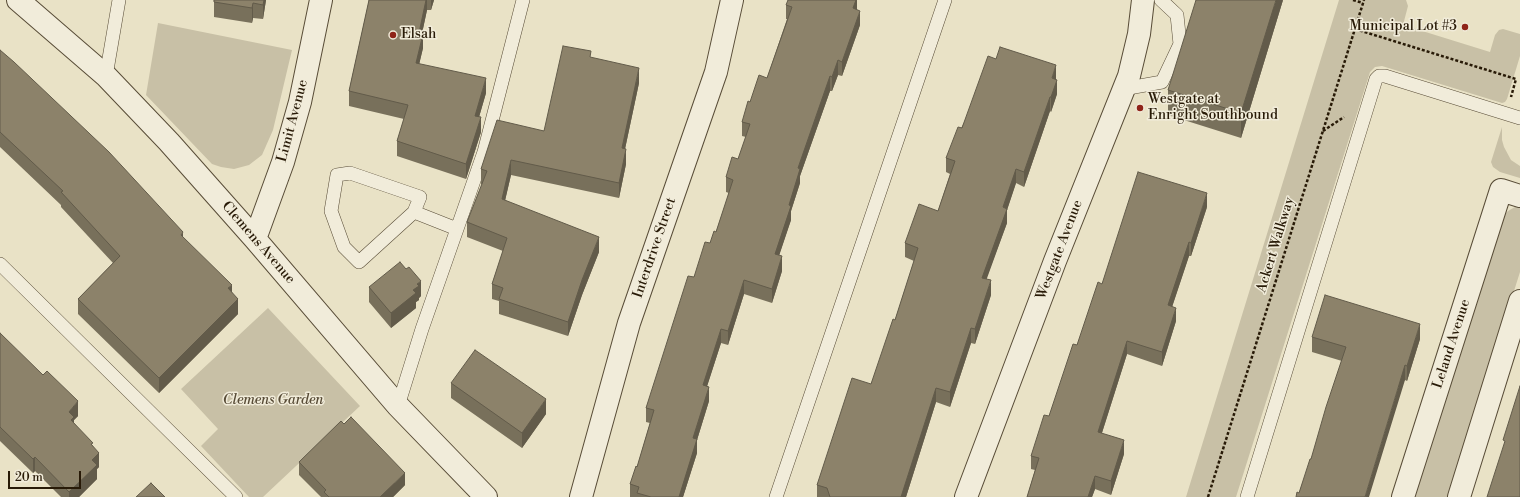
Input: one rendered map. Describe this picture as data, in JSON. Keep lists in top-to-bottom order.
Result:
{
  "streets": {
    "street": [
      "Limit Avenue",
      "Clemens Avenue",
      "Interdrive Street",
      "Westgate Avenue",
      "Leland Avenue"
    ],
    "path": ["Ackert Walkway"]
  },
  "crossings": [
    ["Limit Avenue", "Clemens Avenue"]
  ],
  "parks": ["Clemens Garden"],
  "places": ["Municipal Lot #3", "Elsah", "Westgate at Enright Southbound"],
  "scale_bar": "20 m"
}
